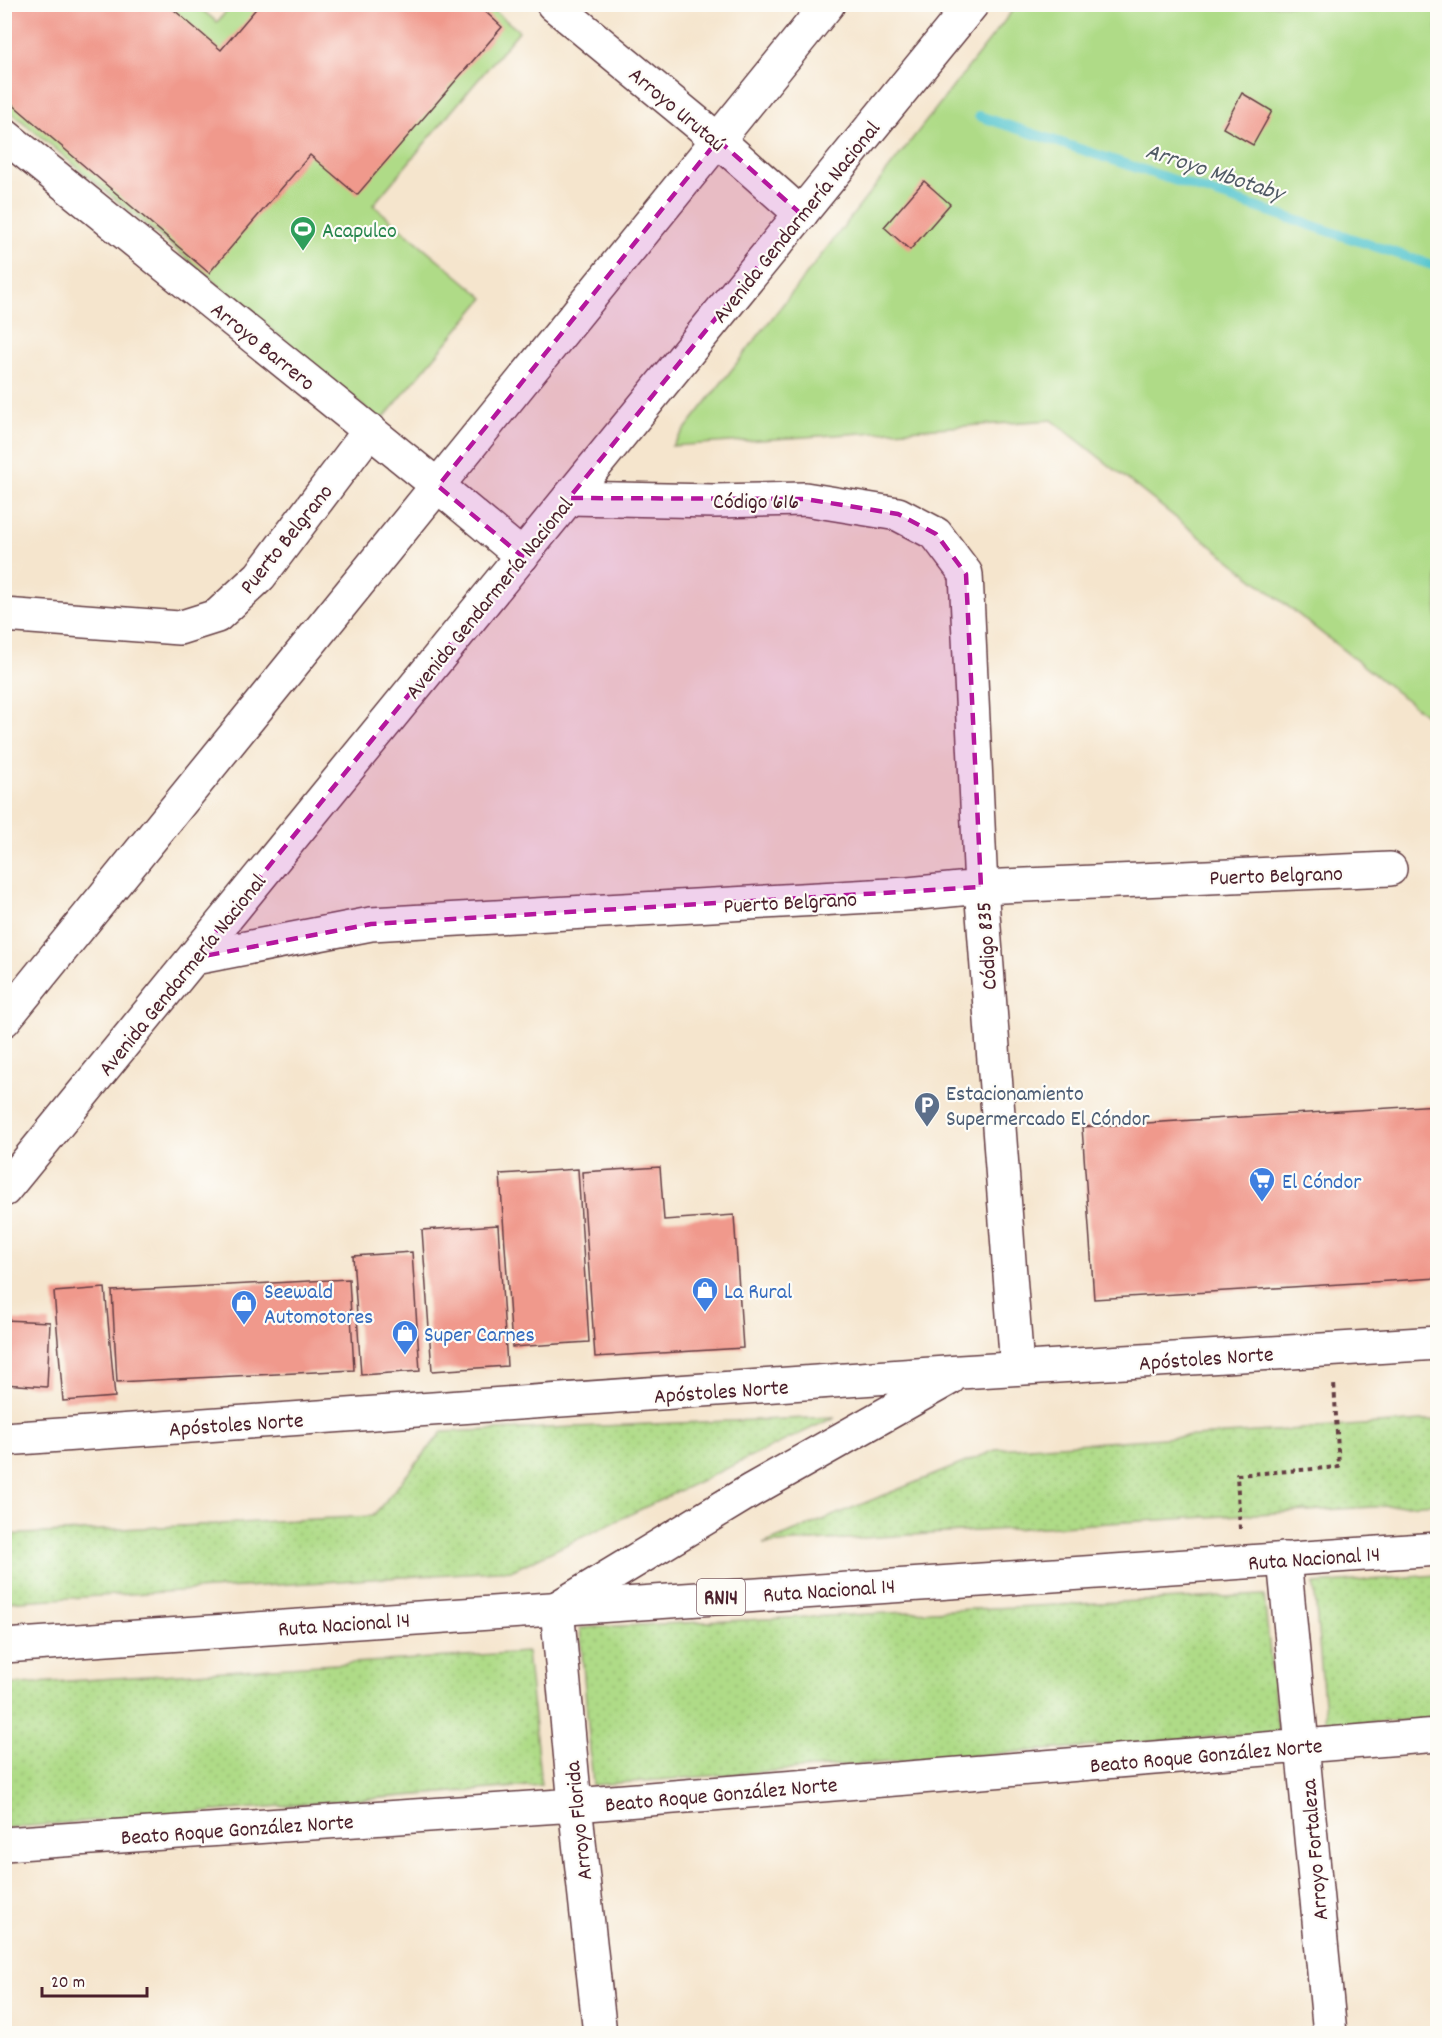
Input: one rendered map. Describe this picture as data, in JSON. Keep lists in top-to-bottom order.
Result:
{
  "streets": {
    "main road": [
      "Arroyo Urutaú",
      "Avenida Gendarmería Nacional",
      "Arroyo Barrero",
      "Código 616",
      "Puerto Belgrano",
      "Código 835",
      "Apóstoles Norte",
      "Ruta Nacional 14",
      "RN14",
      "Beato Roque González Norte",
      "Arroyo Florida",
      "Arroyo Fortaleza"
    ]
  },
  "crossings": [
    ["Arroyo Urutaú", "Avenida Gendarmería Nacional"],
    ["Avenida Gendarmería Nacional", "Arroyo Barrero"],
    ["Avenida Gendarmería Nacional", "Código 616"],
    ["Avenida Gendarmería Nacional", "Puerto Belgrano"],
    ["Arroyo Barrero", "Puerto Belgrano"],
    ["Código 616", "Código 835"],
    ["Puerto Belgrano", "Código 835"],
    ["Código 835", "Apóstoles Norte"],
    ["Ruta Nacional 14", "Arroyo Florida"],
    ["Ruta Nacional 14", "Arroyo Fortaleza"],
    ["Beato Roque González Norte", "Arroyo Florida"],
    ["Beato Roque González Norte", "Arroyo Fortaleza"]
  ],
  "water": ["Arroyo Mbotaby"],
  "places": {
    "sports": ["Acapulco"],
    "parking": ["Estacionamiento Supermercado El Cóndor"],
    "supermarket": ["El Cóndor"],
    "shop": ["La Rural", "Seewald Automotores", "Super Carnes"]
  },
  "scale_bar": "20 m"
}
